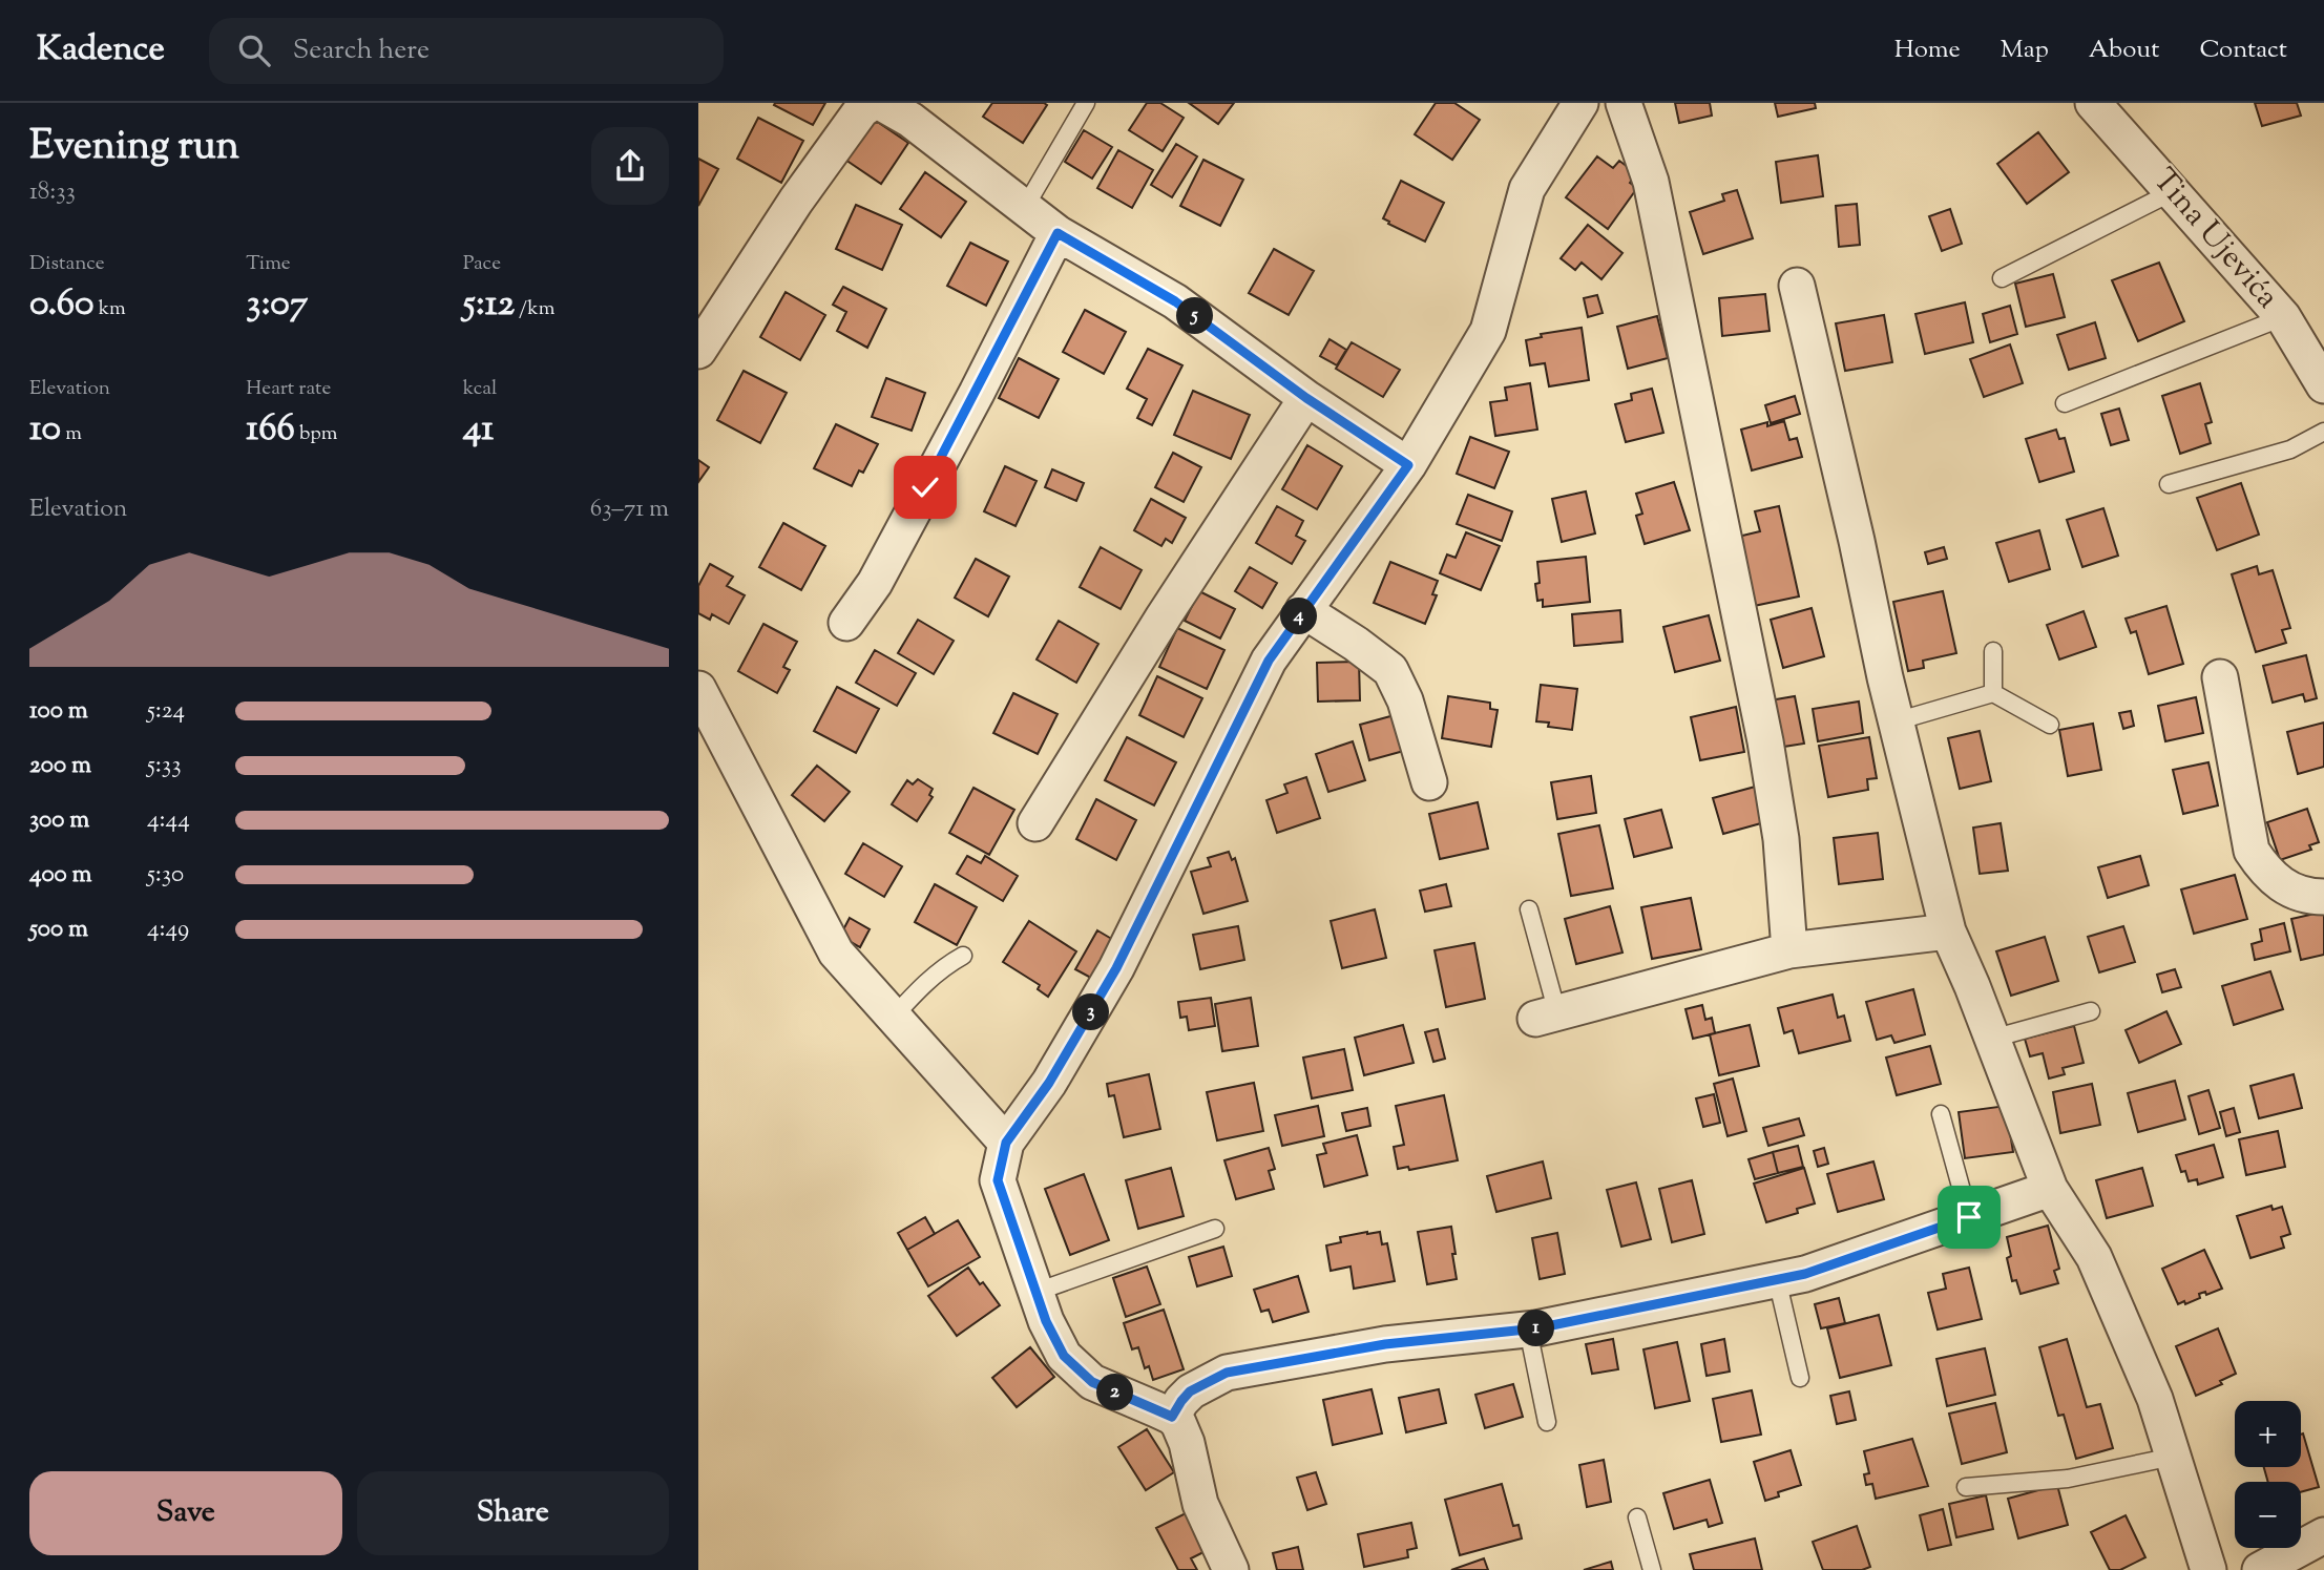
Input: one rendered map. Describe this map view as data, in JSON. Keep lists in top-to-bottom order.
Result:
{
  "streets": {
    "street": ["Tina Ujevića"]
  },
  "page": {
    "header": "Kadence",
    "search": "Search here",
    "nav": [
      "Home",
      "Map",
      "About",
      "Contact"
    ],
    "heading": ["Evening run", "18:33"],
    "stats": [
      ["Distance", "0.60 km"],
      ["Time", "3:07"],
      ["Pace", "5:12 /km"],
      ["Elevation", "10 m"],
      ["Heart rate", "166 bpm"],
      ["kcal", "41"]
    ],
    "pins": [
      "5",
      "4",
      "3",
      "1",
      "2"
    ],
    "chart": ["Elevation", "63–71 m"],
    "list": [
      {
        "name": "100 m",
        "note": "5:24"
      },
      {
        "name": "200 m",
        "note": "5:33"
      },
      {
        "name": "300 m",
        "note": "4:44"
      },
      {
        "name": "400 m",
        "note": "5:30"
      },
      {
        "name": "500 m",
        "note": "4:49"
      }
    ],
    "map_buttons": ["+", "−"],
    "buttons": ["Save", "Share"]
  }
}
